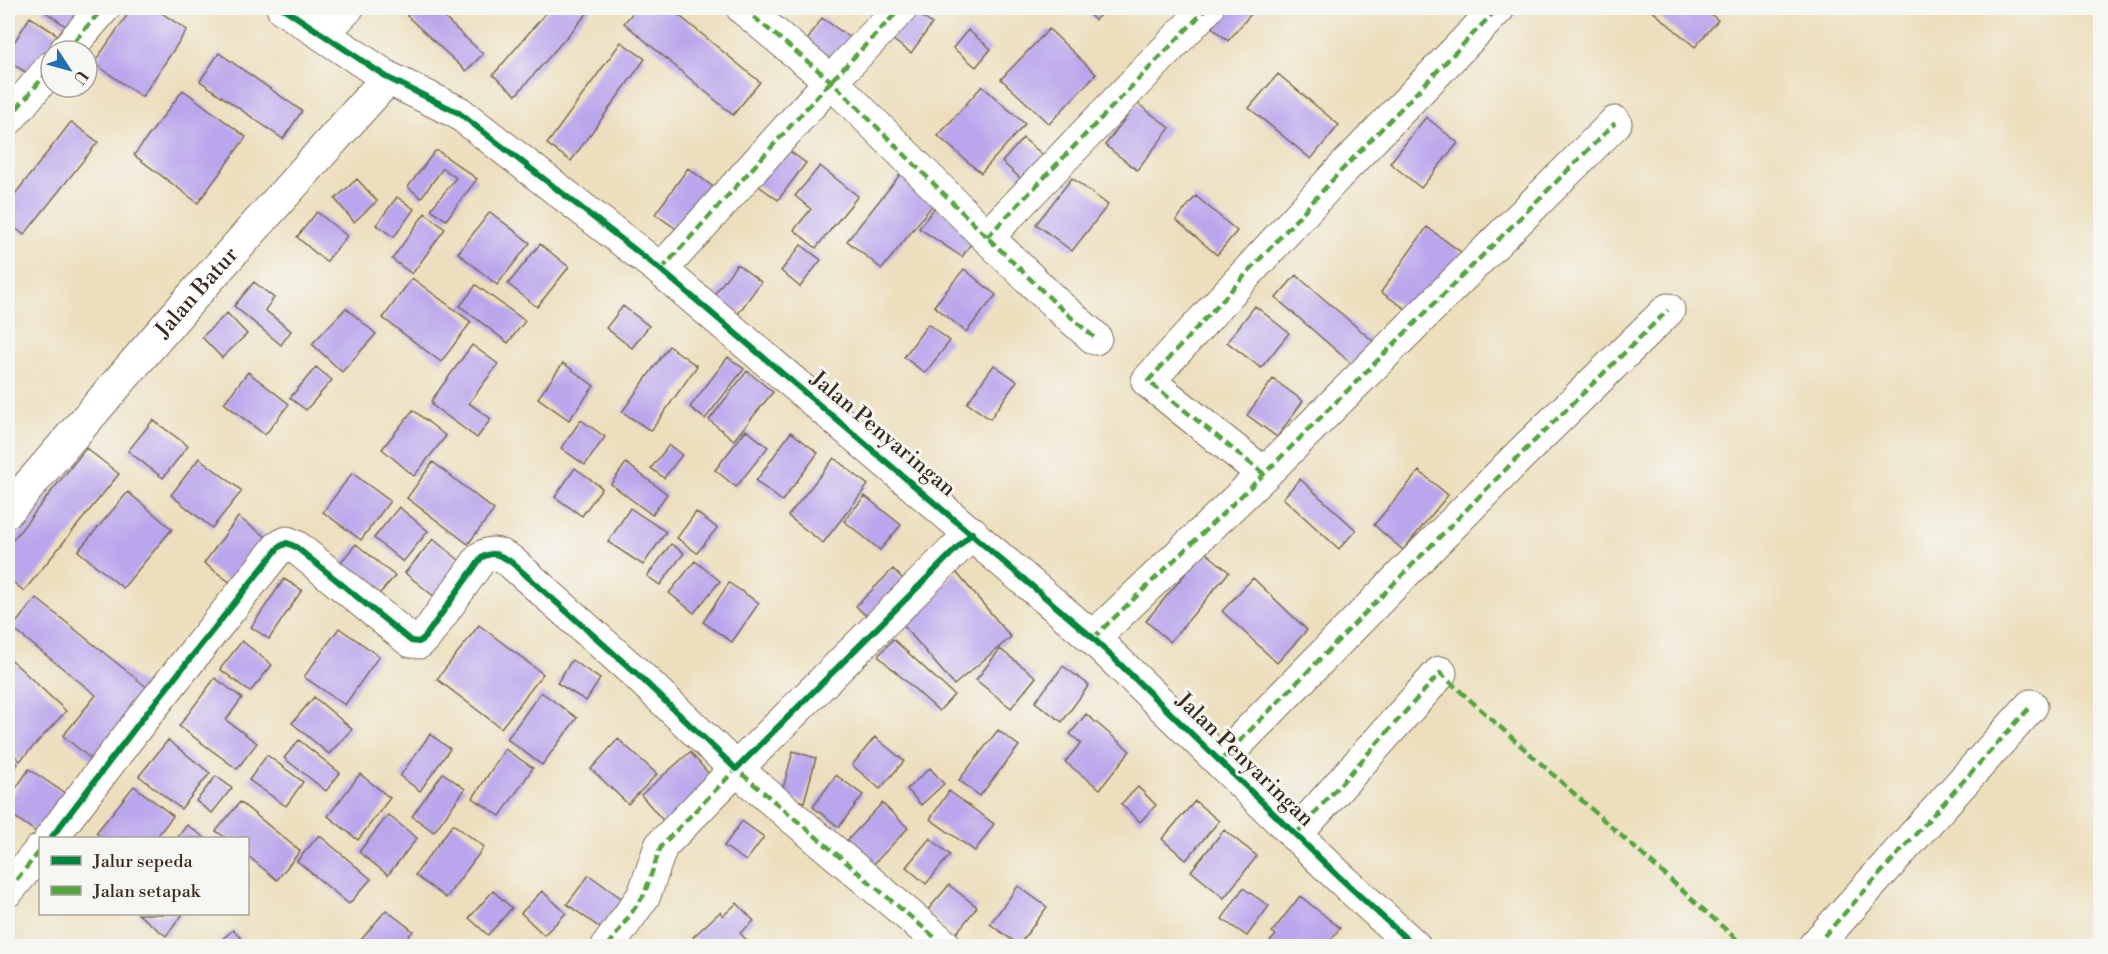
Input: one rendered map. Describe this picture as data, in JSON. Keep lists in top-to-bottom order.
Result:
{
  "streets": {
    "street": ["Jalan Batur", "Jalan Penyaringan"]
  },
  "crossings": [
    ["Jalan Batur", "Jalan Penyaringan"]
  ],
  "legend": ["Jalur sepeda", "Jalan setapak"],
  "north": "bottom right"
}
